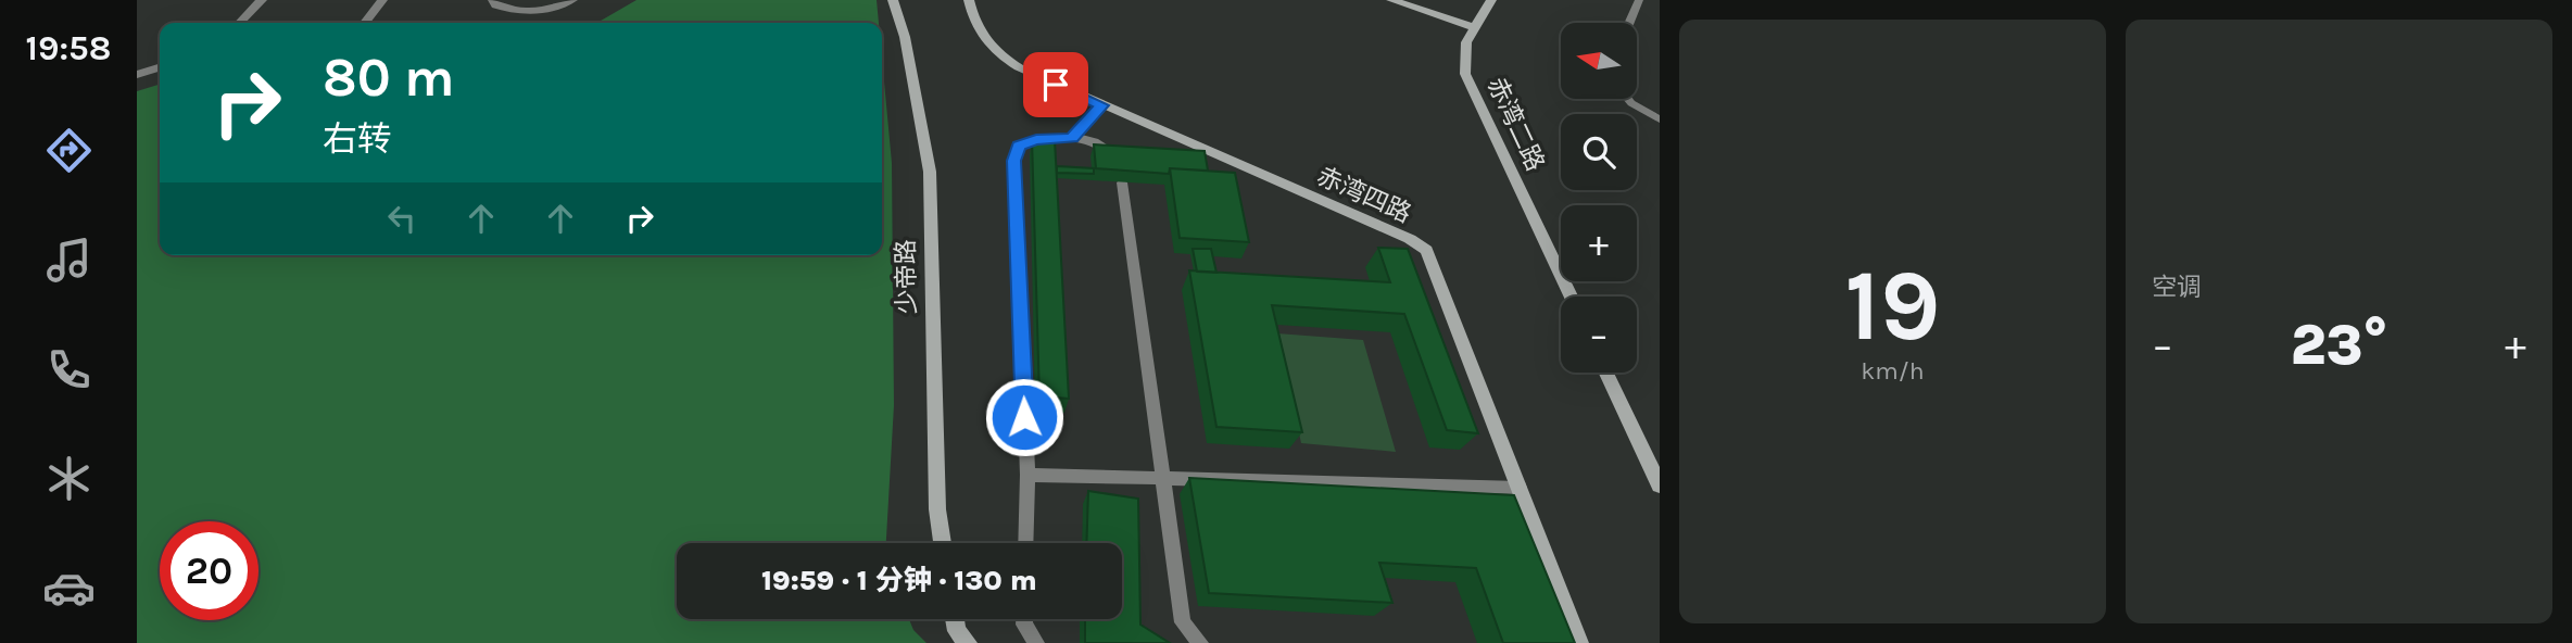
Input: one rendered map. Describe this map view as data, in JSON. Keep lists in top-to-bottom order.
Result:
{
  "streets": {
    "street": ["赤湾二路", "赤湾四路", "少帝路"]
  },
  "north": "left",
  "page": {
    "tabs": "19:58",
    "tile": [
      ["19", "km/h"],
      "空调"
    ],
    "map_buttons": ["+", "−"],
    "turn": ["80 m", "右转"],
    "heat": ["−", "23°", "+"],
    "limit": "20",
    "trip": "19:59 · 1 分钟 · 130 m"
  }
}
